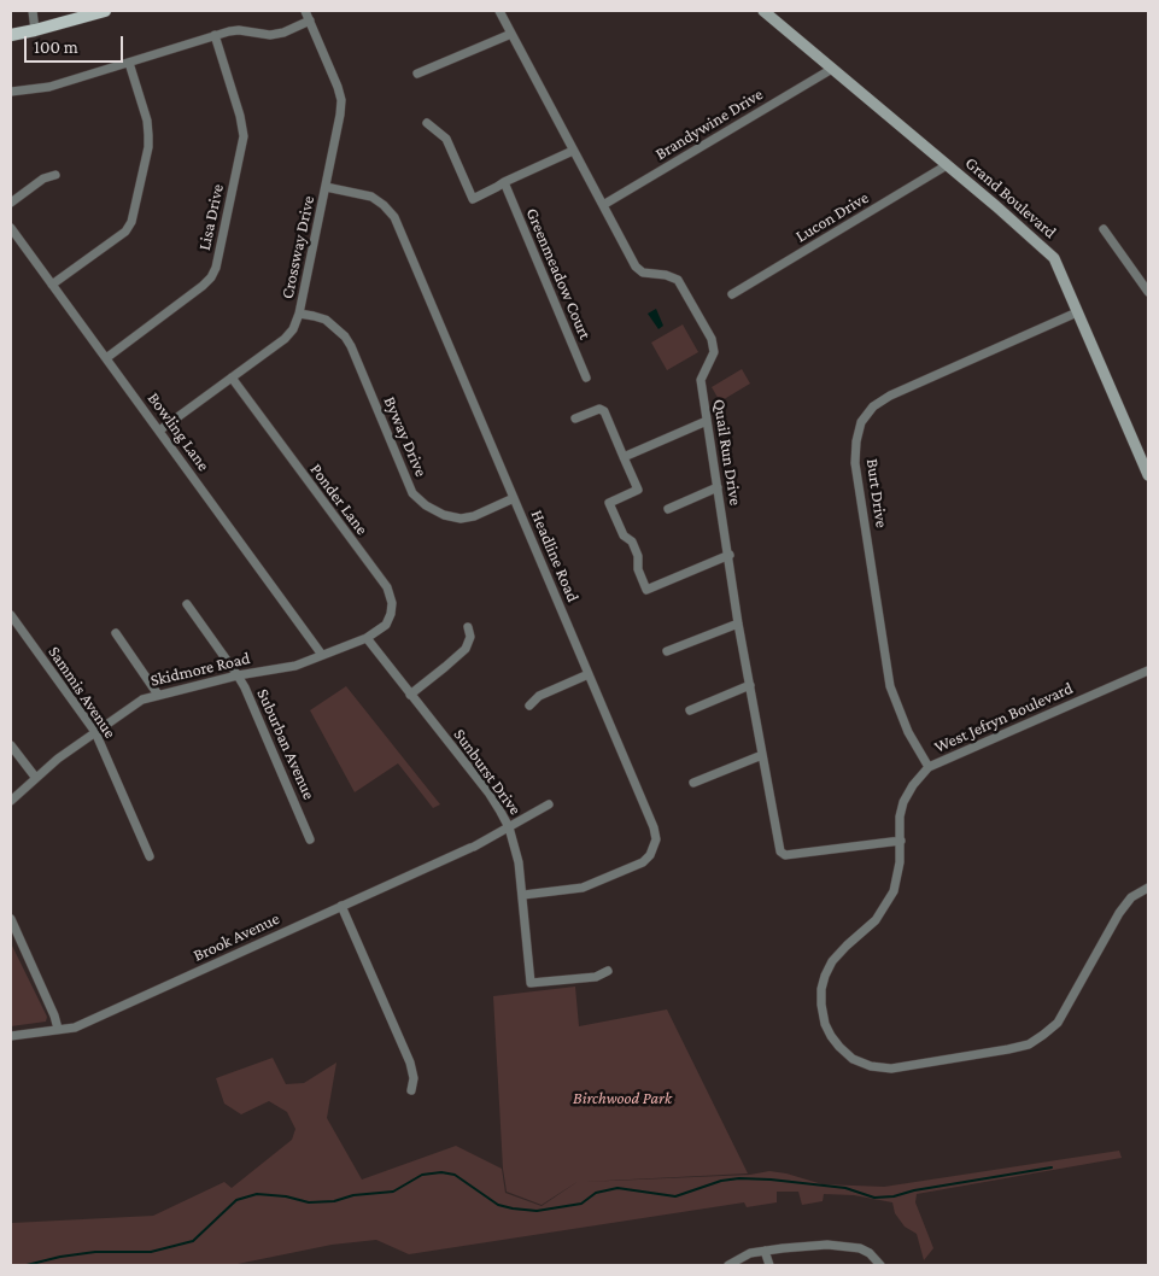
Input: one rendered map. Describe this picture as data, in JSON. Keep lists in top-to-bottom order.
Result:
{
  "streets": {
    "street": [
      "Brandywine Drive",
      "Grand Boulevard",
      "Lisa Drive",
      "Lucon Drive",
      "Crossway Drive",
      "Greenmeadow Court",
      "Bowling Lane",
      "Byway Drive",
      "Quail Run Drive",
      "Burt Drive",
      "Ponder Lane",
      "Headline Road",
      "Skidmore Road",
      "Sammis Avenue",
      "West Jefryn Boulevard",
      "Suburban Avenue",
      "Sunburst Drive",
      "Brook Avenue"
    ]
  },
  "crossings": [
    ["Brandywine Drive", "Grand Boulevard"],
    ["Brandywine Drive", "Quail Run Drive"],
    ["Grand Boulevard", "Lucon Drive"],
    ["Grand Boulevard", "Burt Drive"],
    ["Lisa Drive", "Bowling Lane"],
    ["Crossway Drive", "Bowling Lane"],
    ["Crossway Drive", "Byway Drive"],
    ["Crossway Drive", "Ponder Lane"],
    ["Crossway Drive", "Headline Road"],
    ["Bowling Lane", "Skidmore Road"],
    ["Byway Drive", "Headline Road"],
    ["Quail Run Drive", "West Jefryn Boulevard"],
    ["Burt Drive", "West Jefryn Boulevard"],
    ["Ponder Lane", "Skidmore Road"],
    ["Ponder Lane", "Sunburst Drive"],
    ["Headline Road", "Sunburst Drive"],
    ["Skidmore Road", "Sammis Avenue"],
    ["Skidmore Road", "Suburban Avenue"],
    ["Skidmore Road", "Sunburst Drive"],
    ["Sunburst Drive", "Brook Avenue"]
  ],
  "parks": ["Birchwood Park"],
  "scale_bar": "100 m"
}
